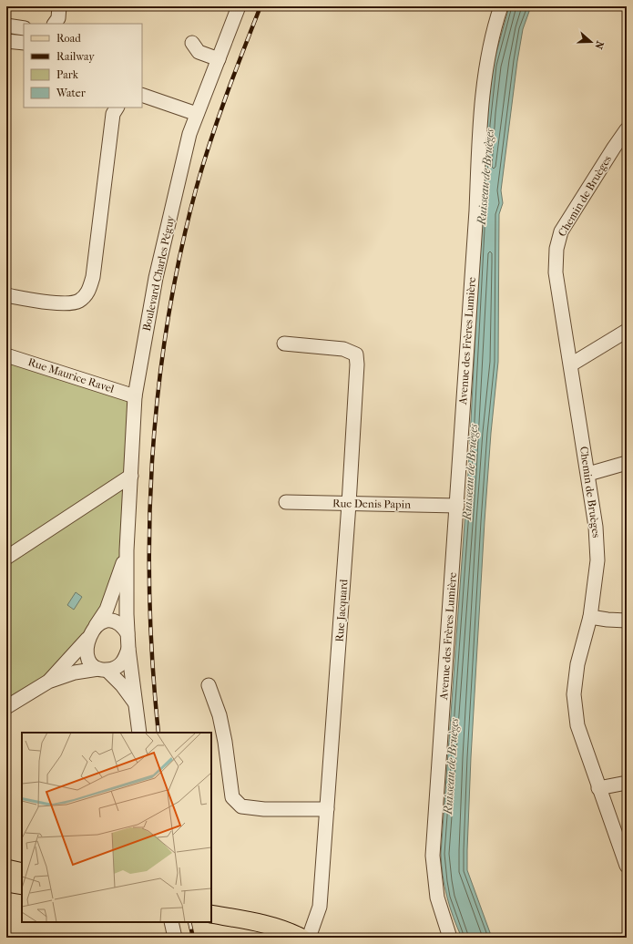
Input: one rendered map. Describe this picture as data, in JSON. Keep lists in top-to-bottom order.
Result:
{
  "streets": {
    "street": [
      "Chemin de Bruèges",
      "Boulevard Charles Péguy",
      "Avenue des Frères Lumière",
      "Rue Maurice Ravel",
      "Rue Denis Papin",
      "Rue Jacquard"
    ]
  },
  "crossings": [
    ["Boulevard Charles Péguy", "Rue Maurice Ravel"],
    ["Avenue des Frères Lumière", "Rue Denis Papin"],
    ["Rue Denis Papin", "Rue Jacquard"]
  ],
  "water": ["Ruisseau de Bruèges"],
  "legend": [
    "Road",
    "Railway",
    "Park",
    "Water"
  ],
  "north": "right"
}
